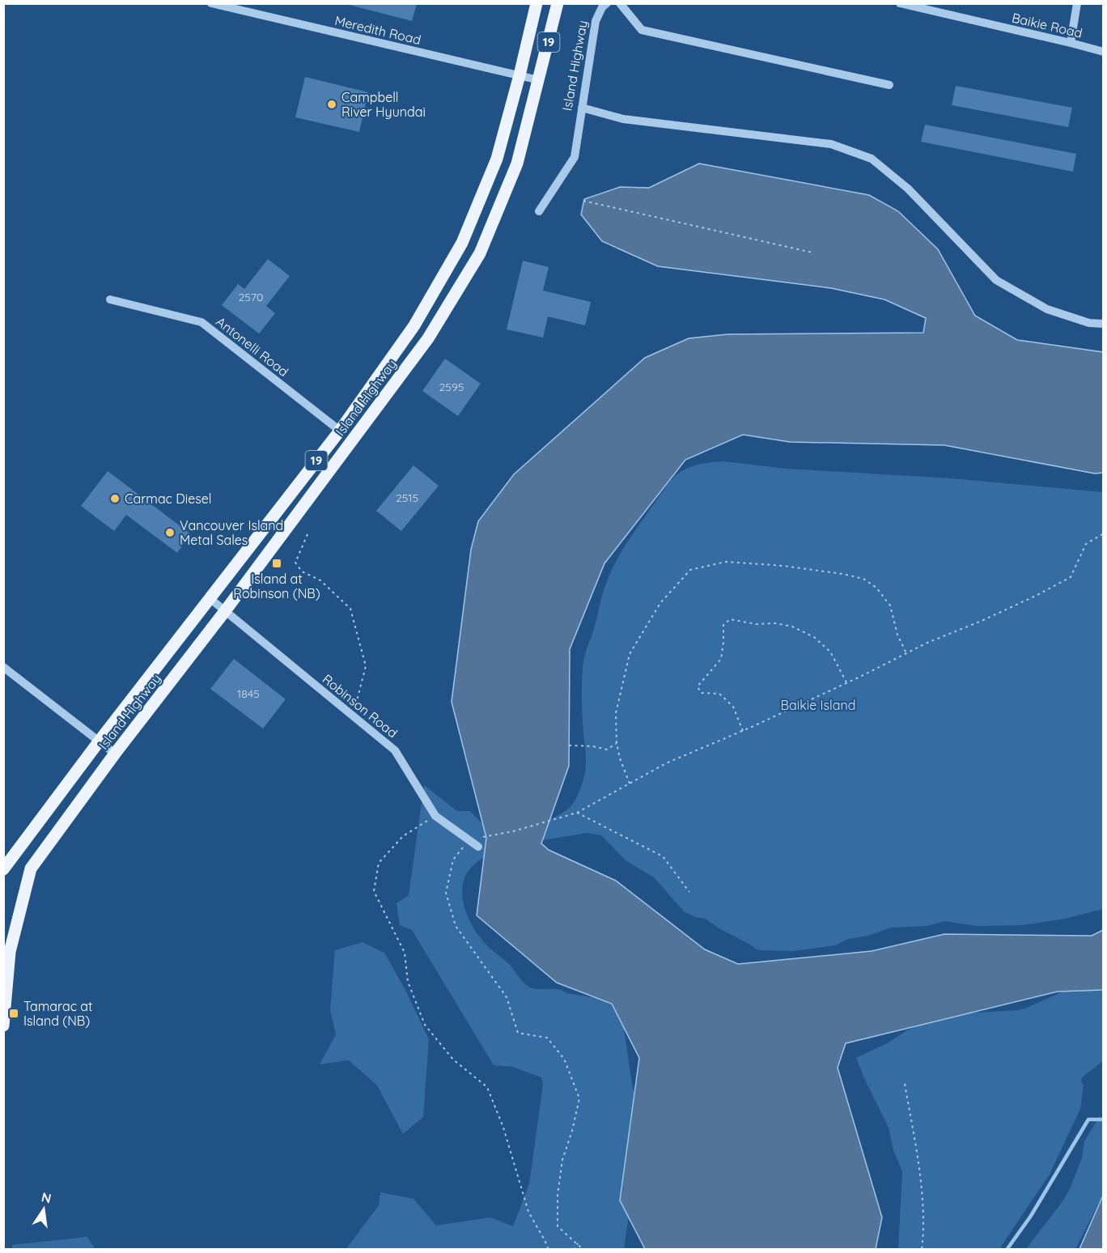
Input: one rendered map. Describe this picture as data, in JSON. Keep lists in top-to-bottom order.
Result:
{
  "streets": {
    "main road": ["19", "Island Highway"],
    "street": [
      "Baikie Road",
      "Meredith Road",
      "Antonelli Road",
      "Robinson Road"
    ]
  },
  "crossings": [
    ["Meredith Road", "Island Highway"],
    ["Island Highway", "Antonelli Road"],
    ["Island Highway", "Robinson Road"]
  ],
  "parks": ["Baikie Island"],
  "places": {
    "other": ["Campbell River Hyundai", "Carmac Diesel", "Vancouver Island Metal Sales"],
    "transit": ["Island at Robinson (NB)", "Tamarac at Island (NB)"]
  },
  "house_numbers": [
    "2570",
    "2595",
    "2515",
    "1845"
  ],
  "north": "top"
}
